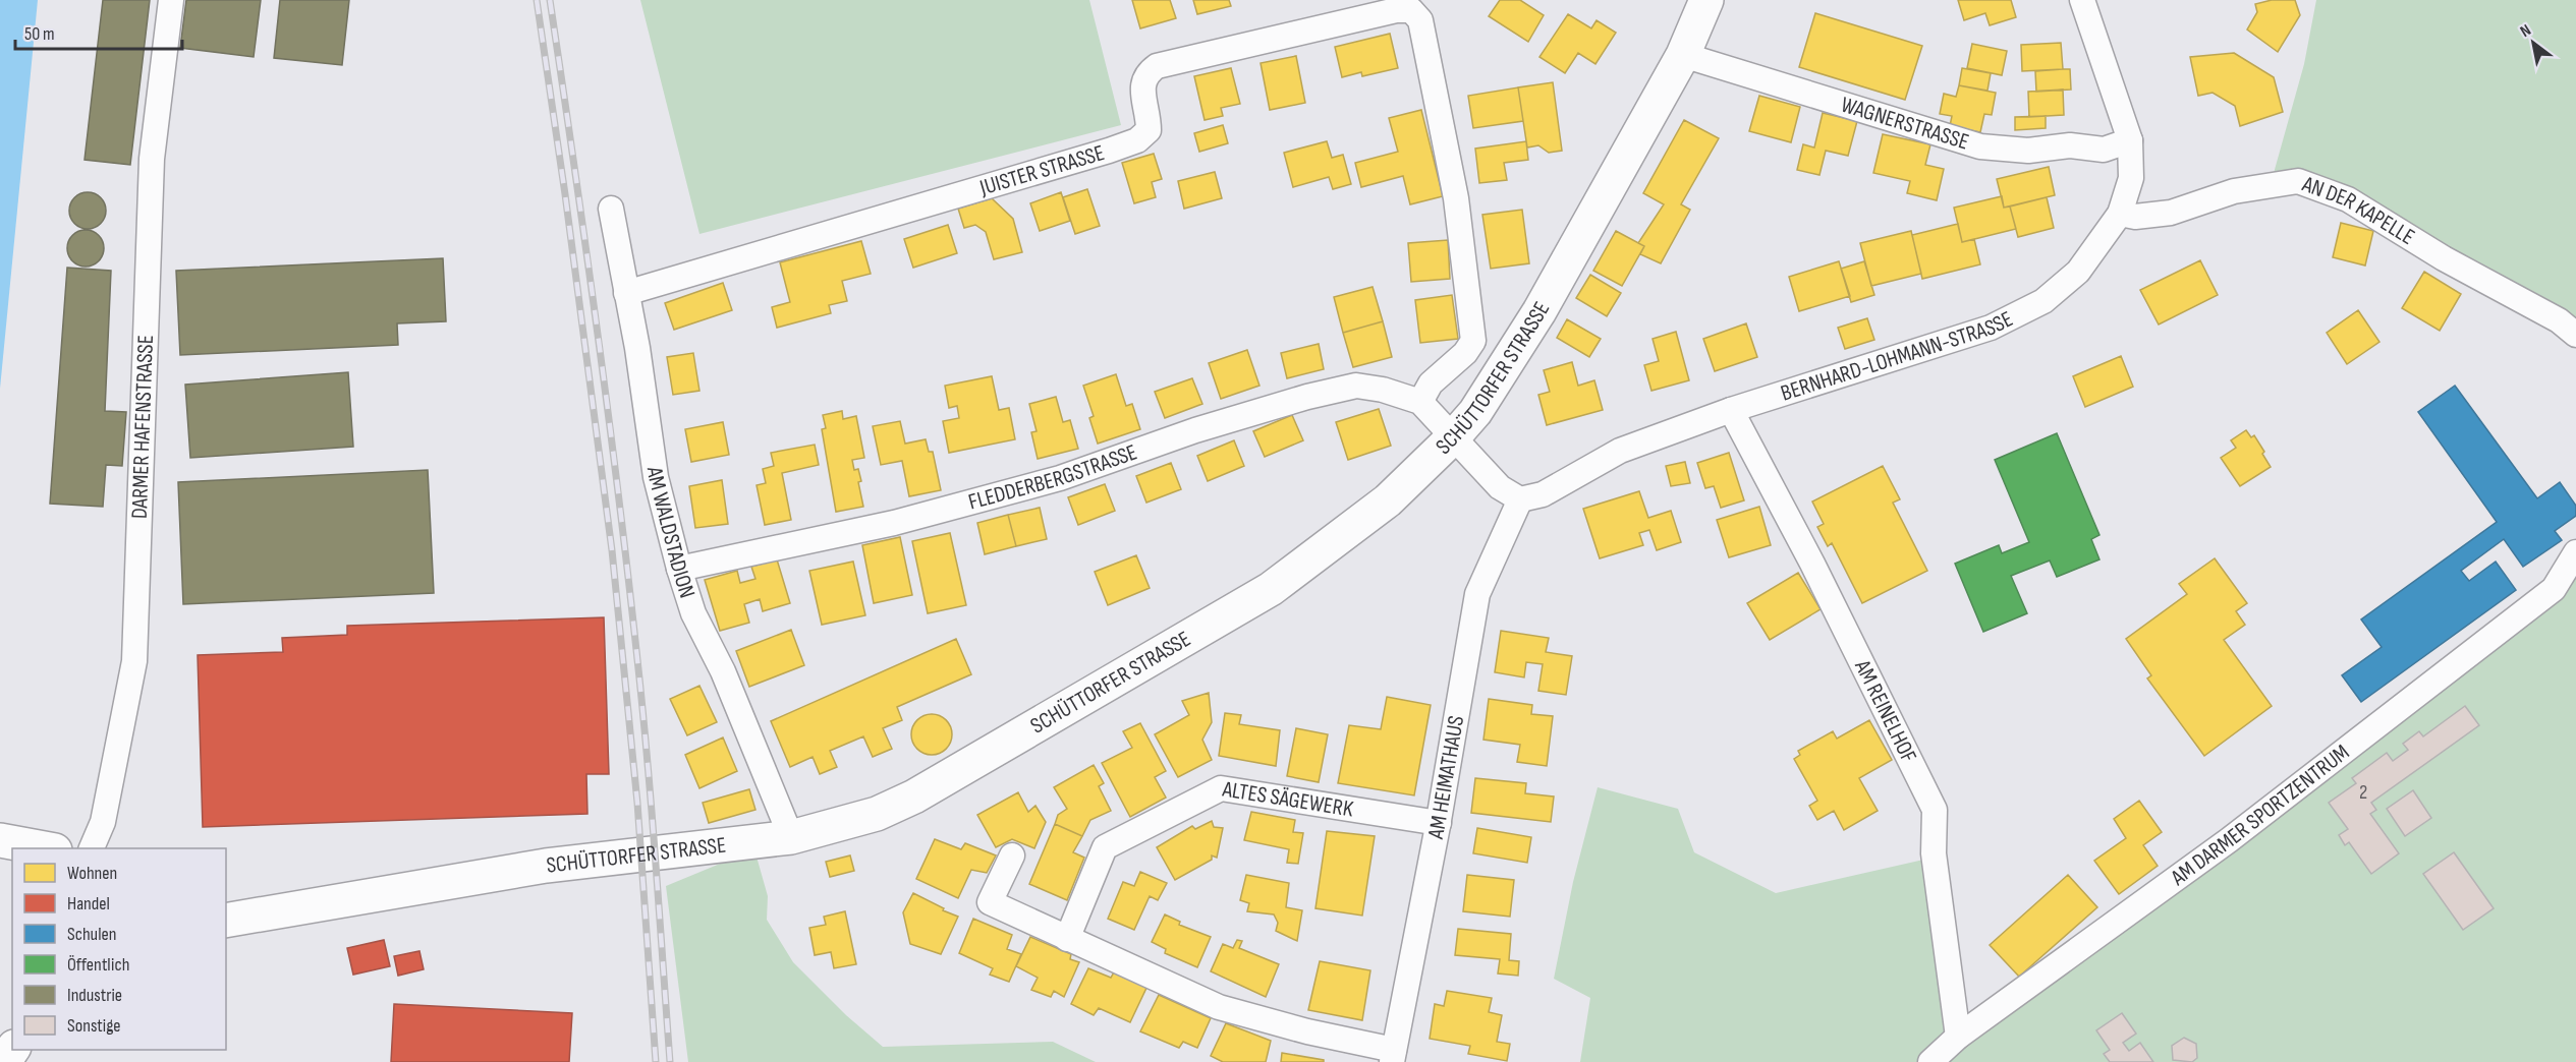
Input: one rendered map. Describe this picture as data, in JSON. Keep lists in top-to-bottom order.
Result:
{
  "streets": {
    "main road": ["SCHÜTTORFER STRASSE"],
    "street": [
      "WAGNERSTRASSE",
      "JUISTER STRASSE",
      "AN DER KAPELLE",
      "BERNHARD-LOHMANN-STRASSE",
      "DARMER HAFENSTRASSE",
      "FLEDDERBERGSTRASSE",
      "AM WALDSTADION",
      "AM REINELHOF",
      "AM HEIMATHAUS",
      "ALTES SÄGEWERK",
      "AM DARMER SPORTZENTRUM"
    ]
  },
  "crossings": [
    ["WAGNERSTRASSE", "BERNHARD-LOHMANN-STRASSE"],
    ["WAGNERSTRASSE", "SCHÜTTORFER STRASSE"],
    ["JUISTER STRASSE", "FLEDDERBERGSTRASSE"],
    ["JUISTER STRASSE", "AM WALDSTADION"],
    ["AN DER KAPELLE", "BERNHARD-LOHMANN-STRASSE"],
    ["BERNHARD-LOHMANN-STRASSE", "AM REINELHOF"],
    ["BERNHARD-LOHMANN-STRASSE", "AM HEIMATHAUS"],
    ["SCHÜTTORFER STRASSE", "AM WALDSTADION"],
    ["FLEDDERBERGSTRASSE", "AM WALDSTADION"],
    ["AM REINELHOF", "AM DARMER SPORTZENTRUM"],
    ["AM HEIMATHAUS", "ALTES SÄGEWERK"]
  ],
  "house_numbers": ["2"],
  "legend": [
    "Wohnen",
    "Handel",
    "Schulen",
    "Öffentlich",
    "Industrie",
    "Sonstige"
  ],
  "scale_bar": "50 m",
  "north": "top left"
}
